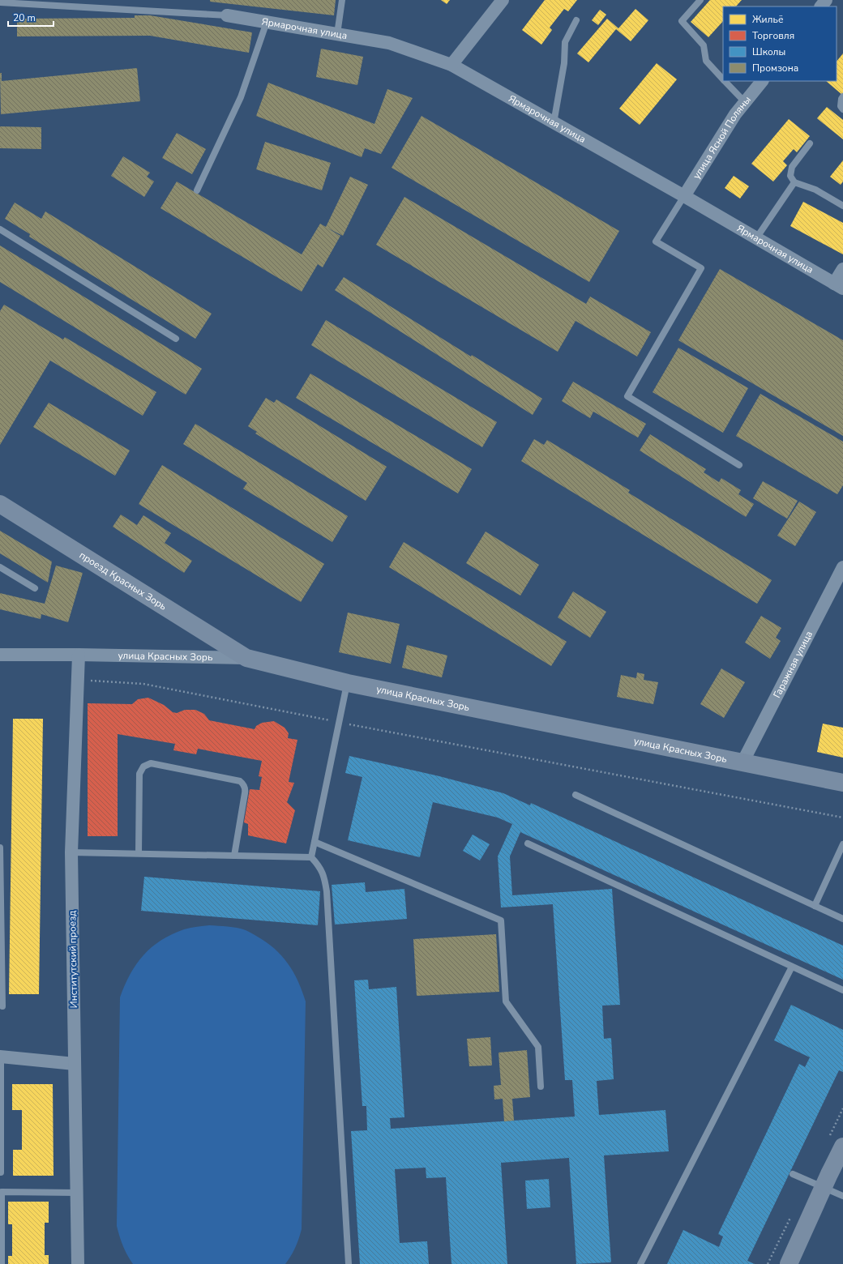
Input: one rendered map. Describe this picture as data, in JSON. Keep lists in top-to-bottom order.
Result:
{
  "streets": {
    "street": [
      "Ярмарочная улица",
      "улица Ясной Поляны",
      "проезд Красных Зорь",
      "улица Красных Зорь",
      "Гаражная улица",
      "Институтский проезд"
    ]
  },
  "crossings": [
    ["Ярмарочная улица", "улица Ясной Поляны"],
    ["проезд Красных Зорь", "улица Красных Зорь"],
    ["улица Красных Зорь", "Гаражная улица"],
    ["улица Красных Зорь", "Институтский проезд"]
  ],
  "legend": [
    "Жильё",
    "Торговля",
    "Школы",
    "Промзона"
  ],
  "scale_bar": "20 m"
}
